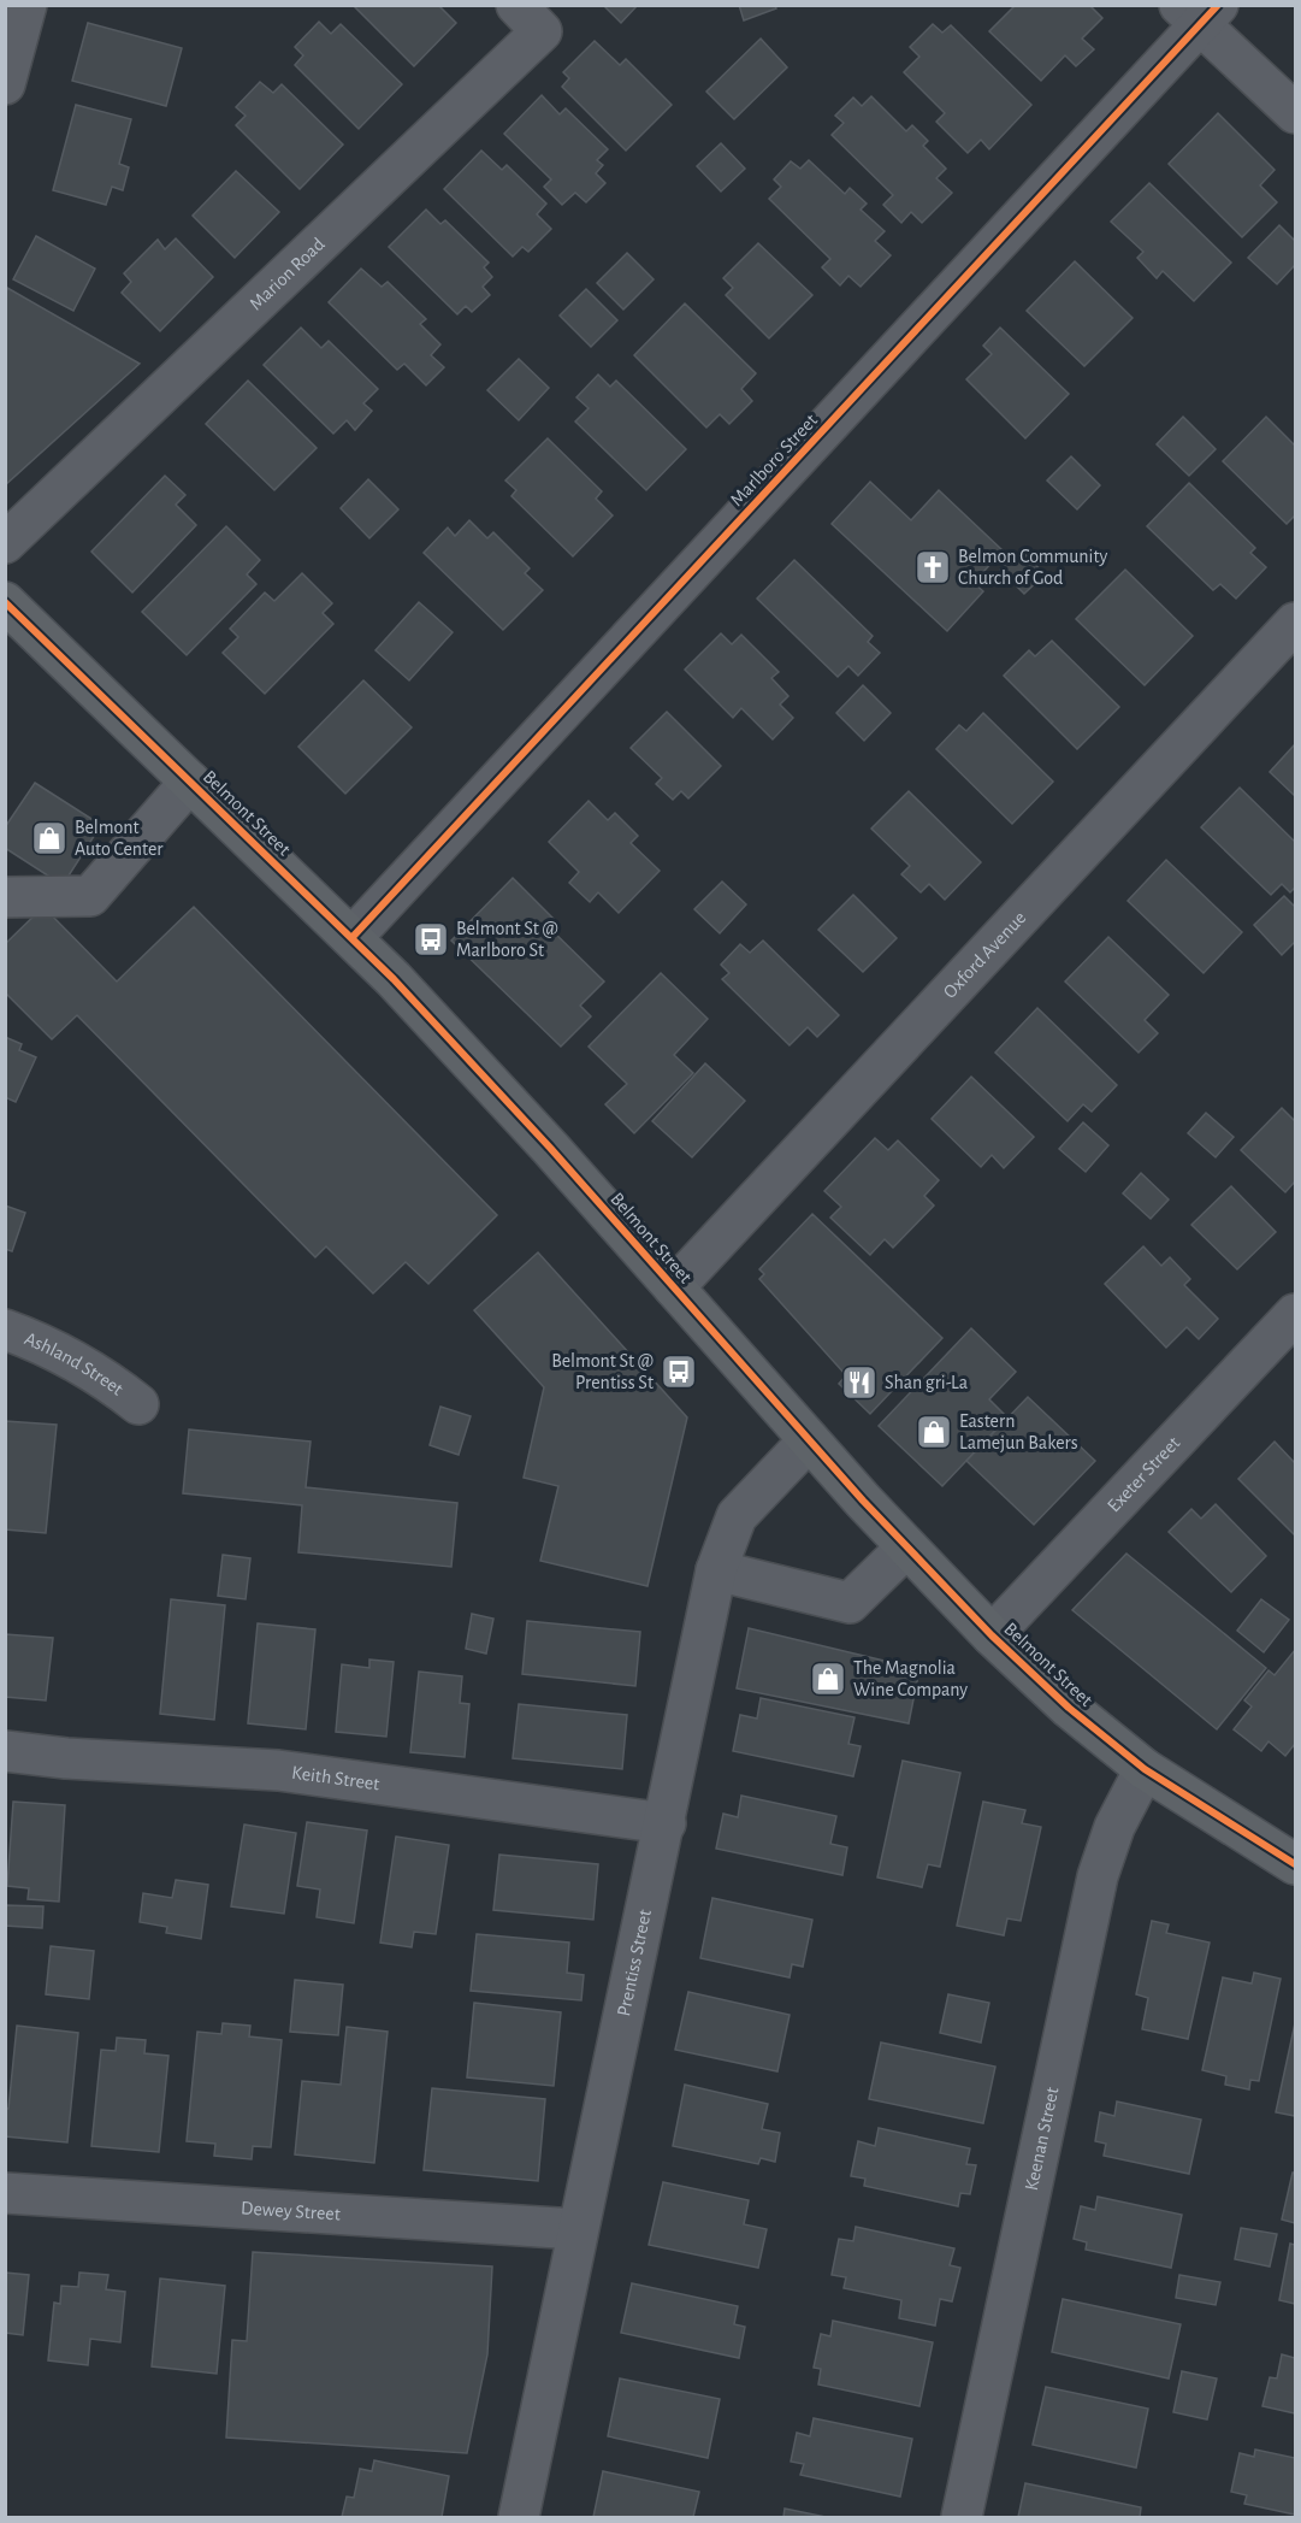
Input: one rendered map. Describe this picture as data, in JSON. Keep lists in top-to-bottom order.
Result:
{
  "streets": {
    "main road": ["Belmont Street"],
    "street": [
      "Marion Road",
      "Marlboro Street",
      "Oxford Avenue",
      "Ashland Street",
      "Exeter Street",
      "Keith Street",
      "Prentiss Street",
      "Keenan Street",
      "Dewey Street"
    ]
  },
  "crossings": [
    ["Marlboro Street", "Belmont Street"],
    ["Belmont Street", "Oxford Avenue"],
    ["Belmont Street", "Exeter Street"],
    ["Belmont Street", "Prentiss Street"],
    ["Belmont Street", "Keenan Street"],
    ["Keith Street", "Prentiss Street"],
    ["Prentiss Street", "Dewey Street"]
  ],
  "places": {
    "church": ["Belmon Community Church of God"],
    "shop": ["Belmont Auto Center", "Eastern Lamejun Bakers", "The Magnolia Wine Company"],
    "bus stop": ["Belmont St @ Marlboro St", "Belmont St @ Prentiss St"],
    "restaurant": ["Shan gri-La"]
  }
}
